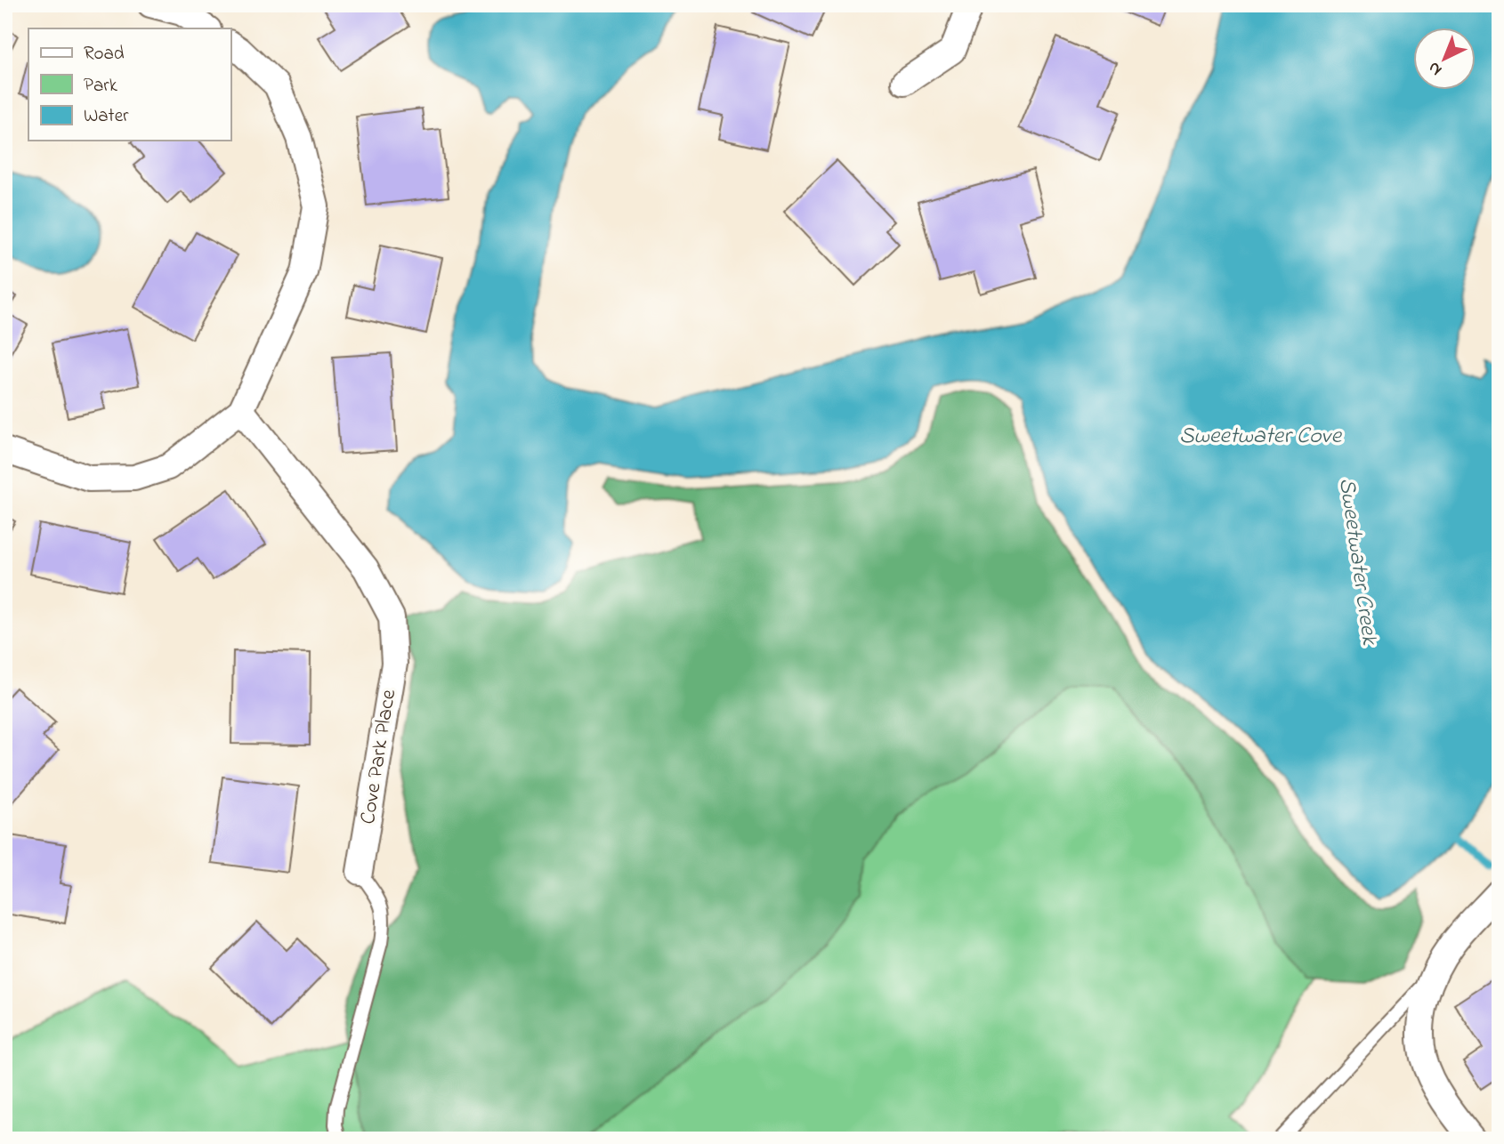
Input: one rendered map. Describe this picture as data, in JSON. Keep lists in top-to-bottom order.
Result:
{
  "streets": {
    "street": ["Cove Park Place"]
  },
  "water": ["Sweetwater Cove", "Sweetwater Creek"],
  "legend": ["Road", "Park", "Water"],
  "north": "bottom left"
}
